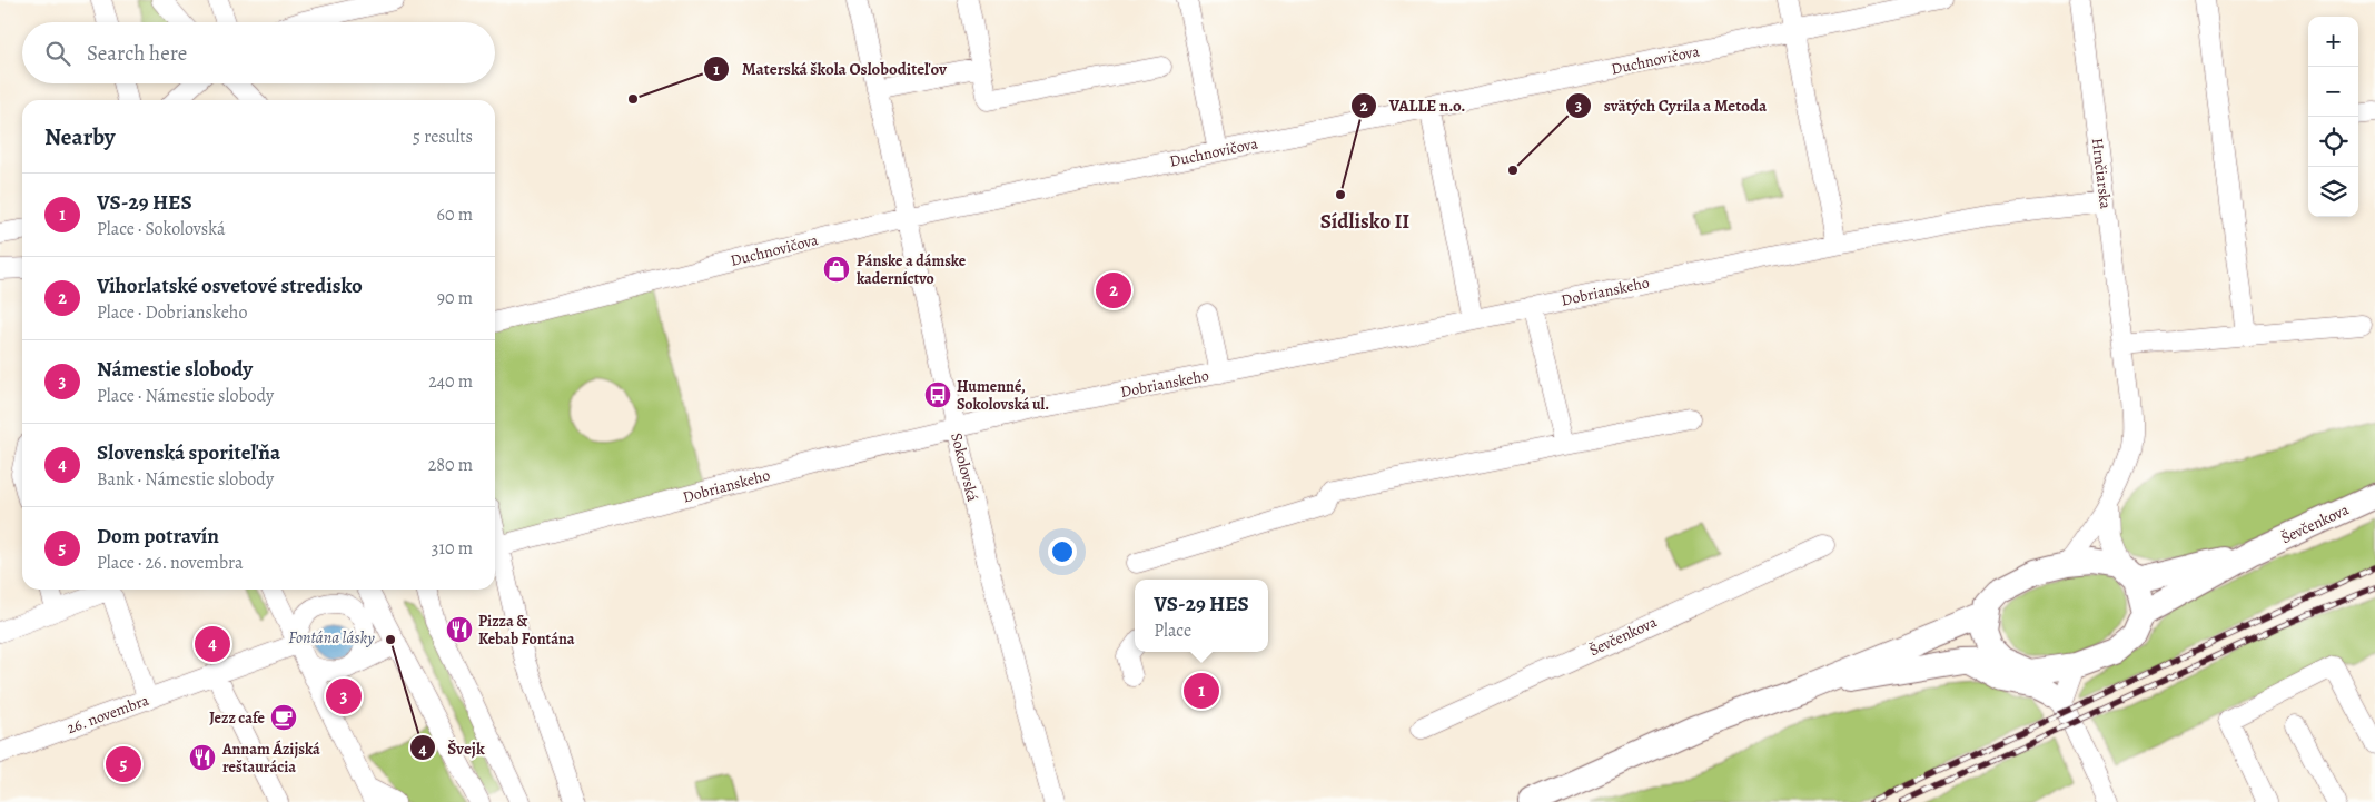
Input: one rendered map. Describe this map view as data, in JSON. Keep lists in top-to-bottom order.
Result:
{
  "streets": {
    "main road": ["Ševčenkova"],
    "street": [
      "Duchnovičova",
      "Hrnčiarska",
      "Dobrianskeho",
      "Sokolovská",
      "26. novembra"
    ]
  },
  "crossings": [
    ["Duchnovičova", "Sokolovská"],
    ["Hrnčiarska", "Dobrianskeho"],
    ["Hrnčiarska", "Ševčenkova"],
    ["Dobrianskeho", "Sokolovská"]
  ],
  "districts": ["Sídlisko II"],
  "water": ["Fontána lásky"],
  "places": {
    "other": [
      "Materská škola Osloboditeľov",
      "svätých Cyrila a Metoda",
      "VALLE n.o.",
      "Švejk"
    ],
    "shop": ["Pánske a dámske kaderníctvo"],
    "bus stop": ["Humenné, Sokolovská ul."],
    "restaurant": ["Pizza & Kebab Fontána", "Annam Ázijská reštaurácia"],
    "cafe": ["Jezz cafe"]
  },
  "page": {
    "map_buttons": ["+", "−"],
    "search": "Search here",
    "heading": ["Nearby", "5 results"],
    "list": [
      {
        "mark": "1",
        "name": "VS-29 HES",
        "note": "Place · Sokolovská",
        "value": "60 m"
      },
      {
        "mark": "2",
        "name": "Vihorlatské osvetové stredisko",
        "note": "Place · Dobrianskeho",
        "value": "90 m"
      },
      {
        "mark": "3",
        "name": "Námestie slobody",
        "note": "Place · Námestie slobody",
        "value": "240 m"
      },
      {
        "mark": "4",
        "name": "Slovenská sporiteľňa",
        "note": "Bank · Námestie slobody",
        "value": "280 m"
      },
      {
        "mark": "5",
        "name": "Dom potravín",
        "note": "Place · 26. novembra",
        "value": "310 m"
      }
    ],
    "pins": [
      "2",
      "4",
      "1",
      "3",
      "5"
    ],
    "popup": ["VS-29 HES", "Place"]
  }
}
